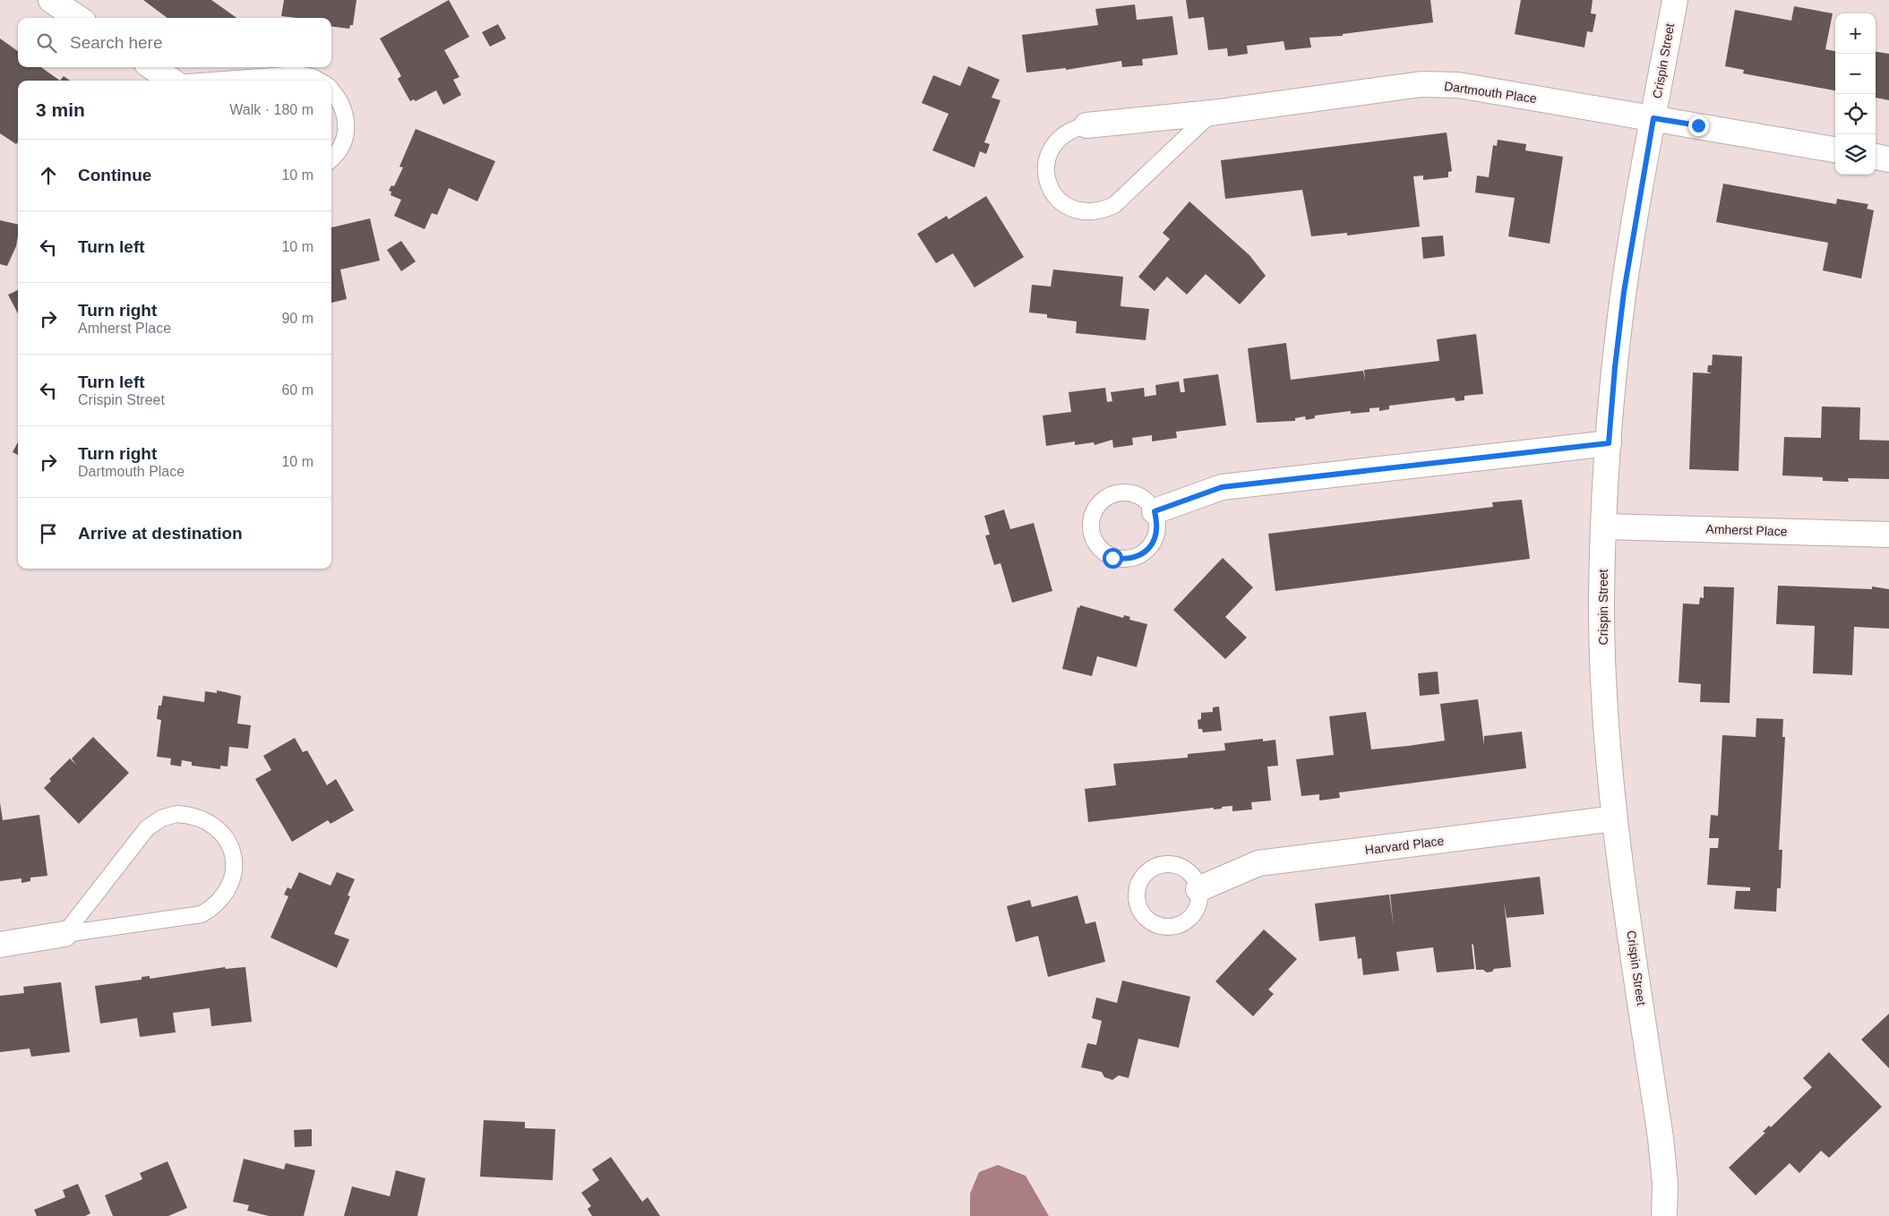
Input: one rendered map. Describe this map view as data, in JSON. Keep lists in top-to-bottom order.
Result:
{
  "streets": {
    "street": [
      "Crispin Street",
      "Dartmouth Place",
      "Amherst Place",
      "Harvard Place"
    ]
  },
  "crossings": [
    ["Crispin Street", "Dartmouth Place"],
    ["Crispin Street", "Amherst Place"],
    ["Crispin Street", "Harvard Place"]
  ],
  "page": {
    "map_buttons": ["+", "−"],
    "search": "Search here",
    "heading": ["3 min", "Walk · 180 m"],
    "list": [
      ["Continue", "10 m"],
      ["Turn left", "10 m"],
      ["Turn right", "Amherst Place", "90 m"],
      ["Turn left", "Crispin Street", "60 m"],
      ["Turn right", "Dartmouth Place", "10 m"],
      "Arrive at destination"
    ]
  }
}
